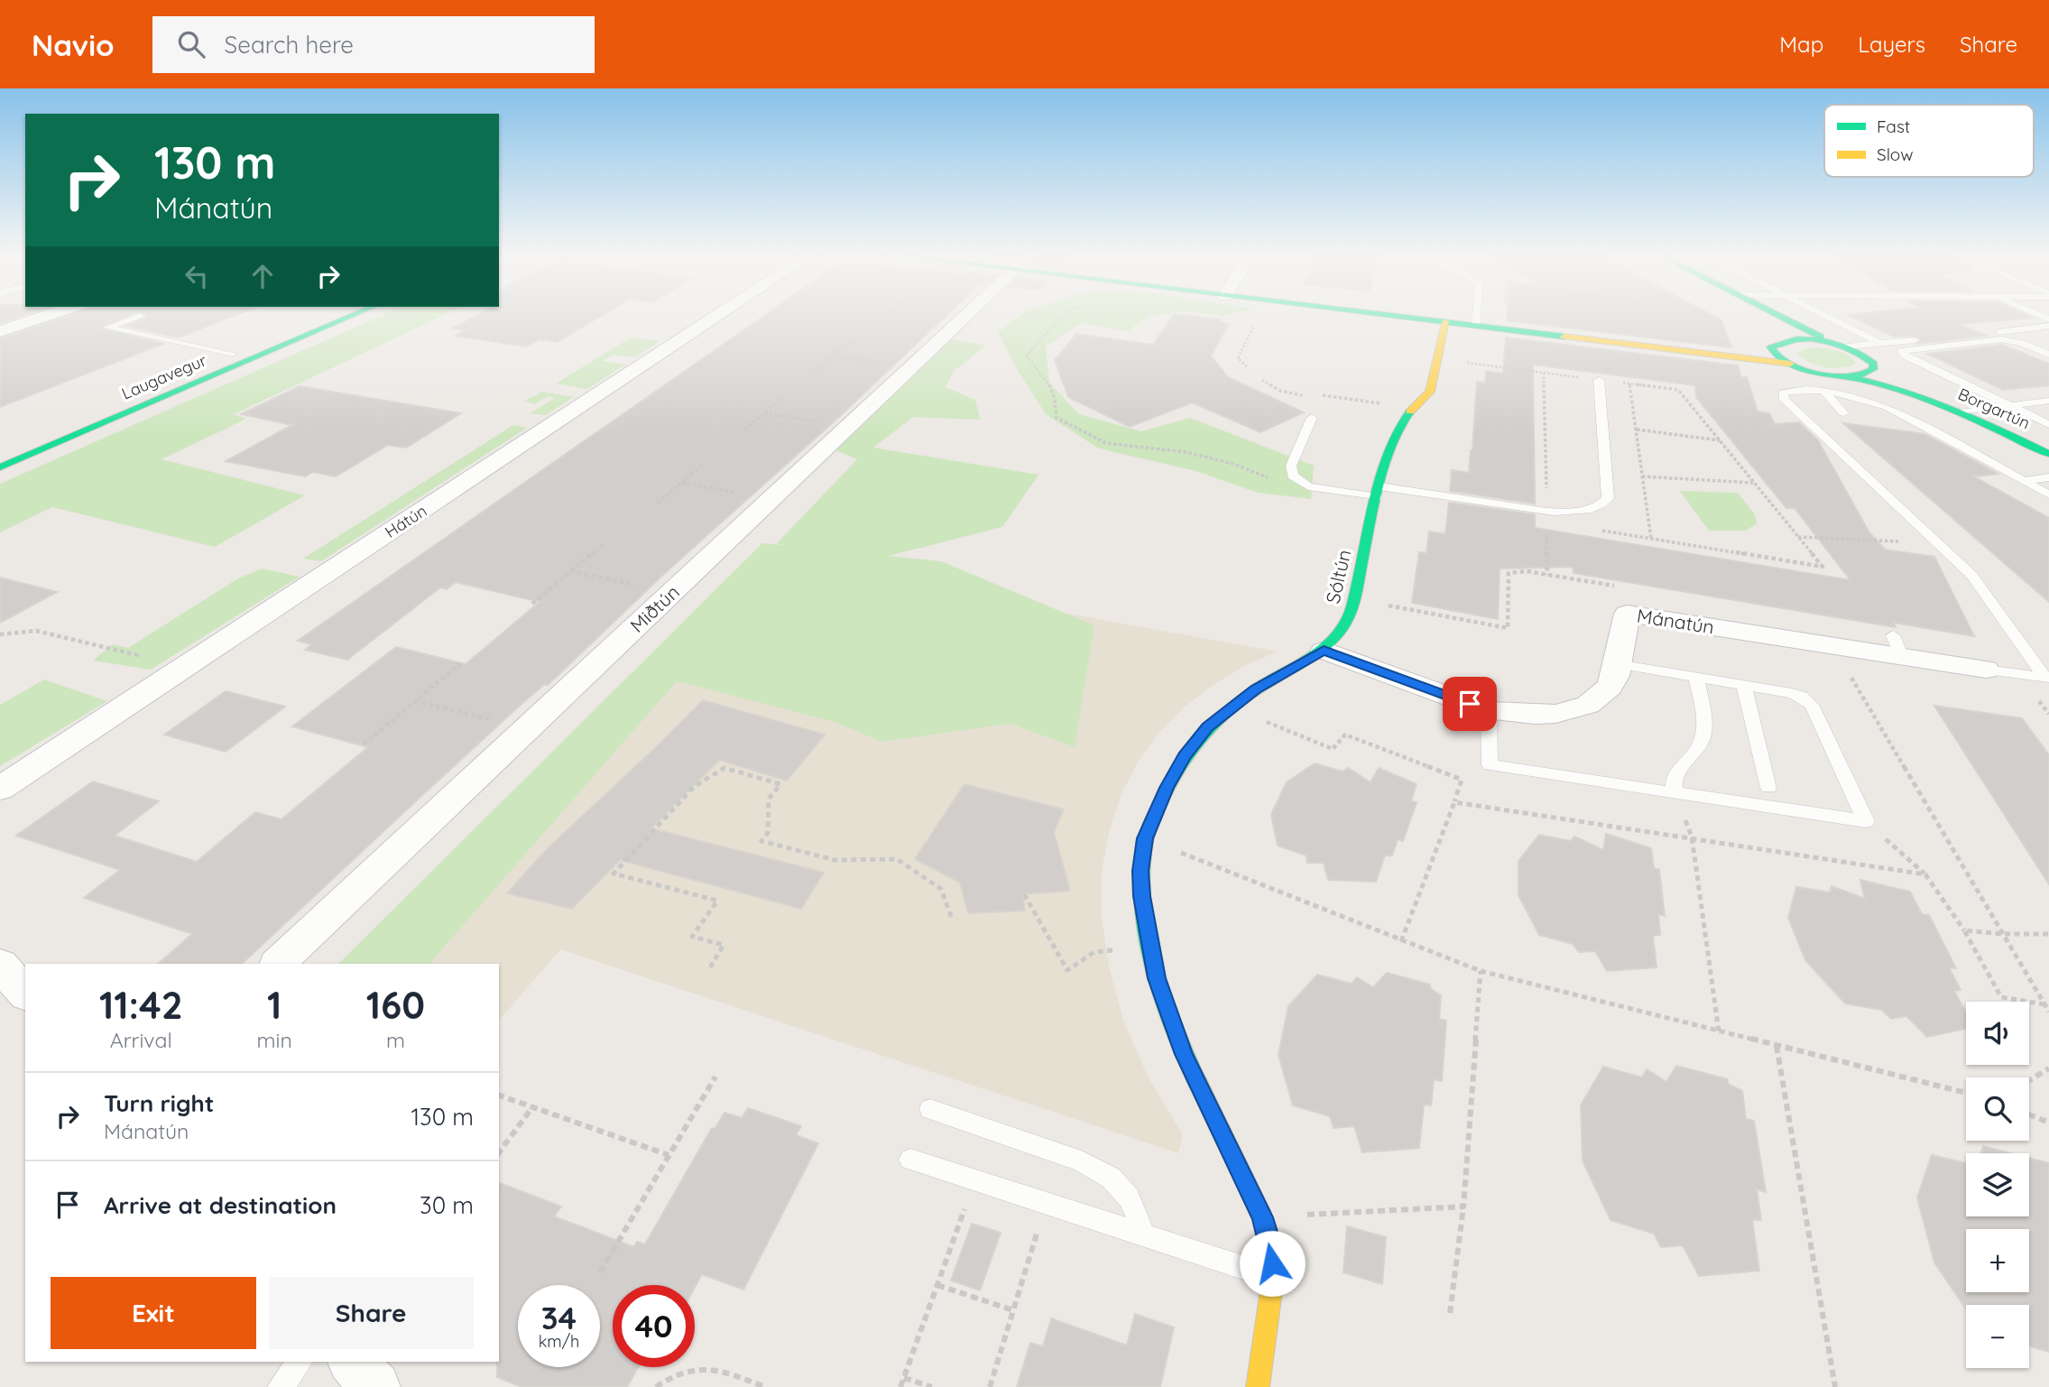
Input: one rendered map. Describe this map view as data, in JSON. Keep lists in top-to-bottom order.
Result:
{
  "streets": {
    "street": [
      "Laugavegur",
      "Borgartún",
      "Hátún",
      "Sóltún",
      "Miðtún",
      "Mánatún"
    ]
  },
  "crossings": [
    ["Sóltún", "Mánatún"]
  ],
  "legend": ["Fast", "Slow"],
  "page": {
    "header": "Navio",
    "search": "Search here",
    "nav": ["Map", "Layers", "Share"],
    "turn": ["130 m", "Mánatún"],
    "eta": [
      "11:42",
      "Arrival",
      "1",
      "min",
      "160",
      "m"
    ],
    "map_buttons": ["+", "−"],
    "list": [
      {
        "name": "Turn right",
        "note": "Mánatún",
        "value": "130 m"
      },
      {
        "name": "Arrive at destination",
        "value": "30 m"
      }
    ],
    "buttons": ["Exit", "Share"],
    "speed": "34 km/h",
    "limit": "40"
  }
}
